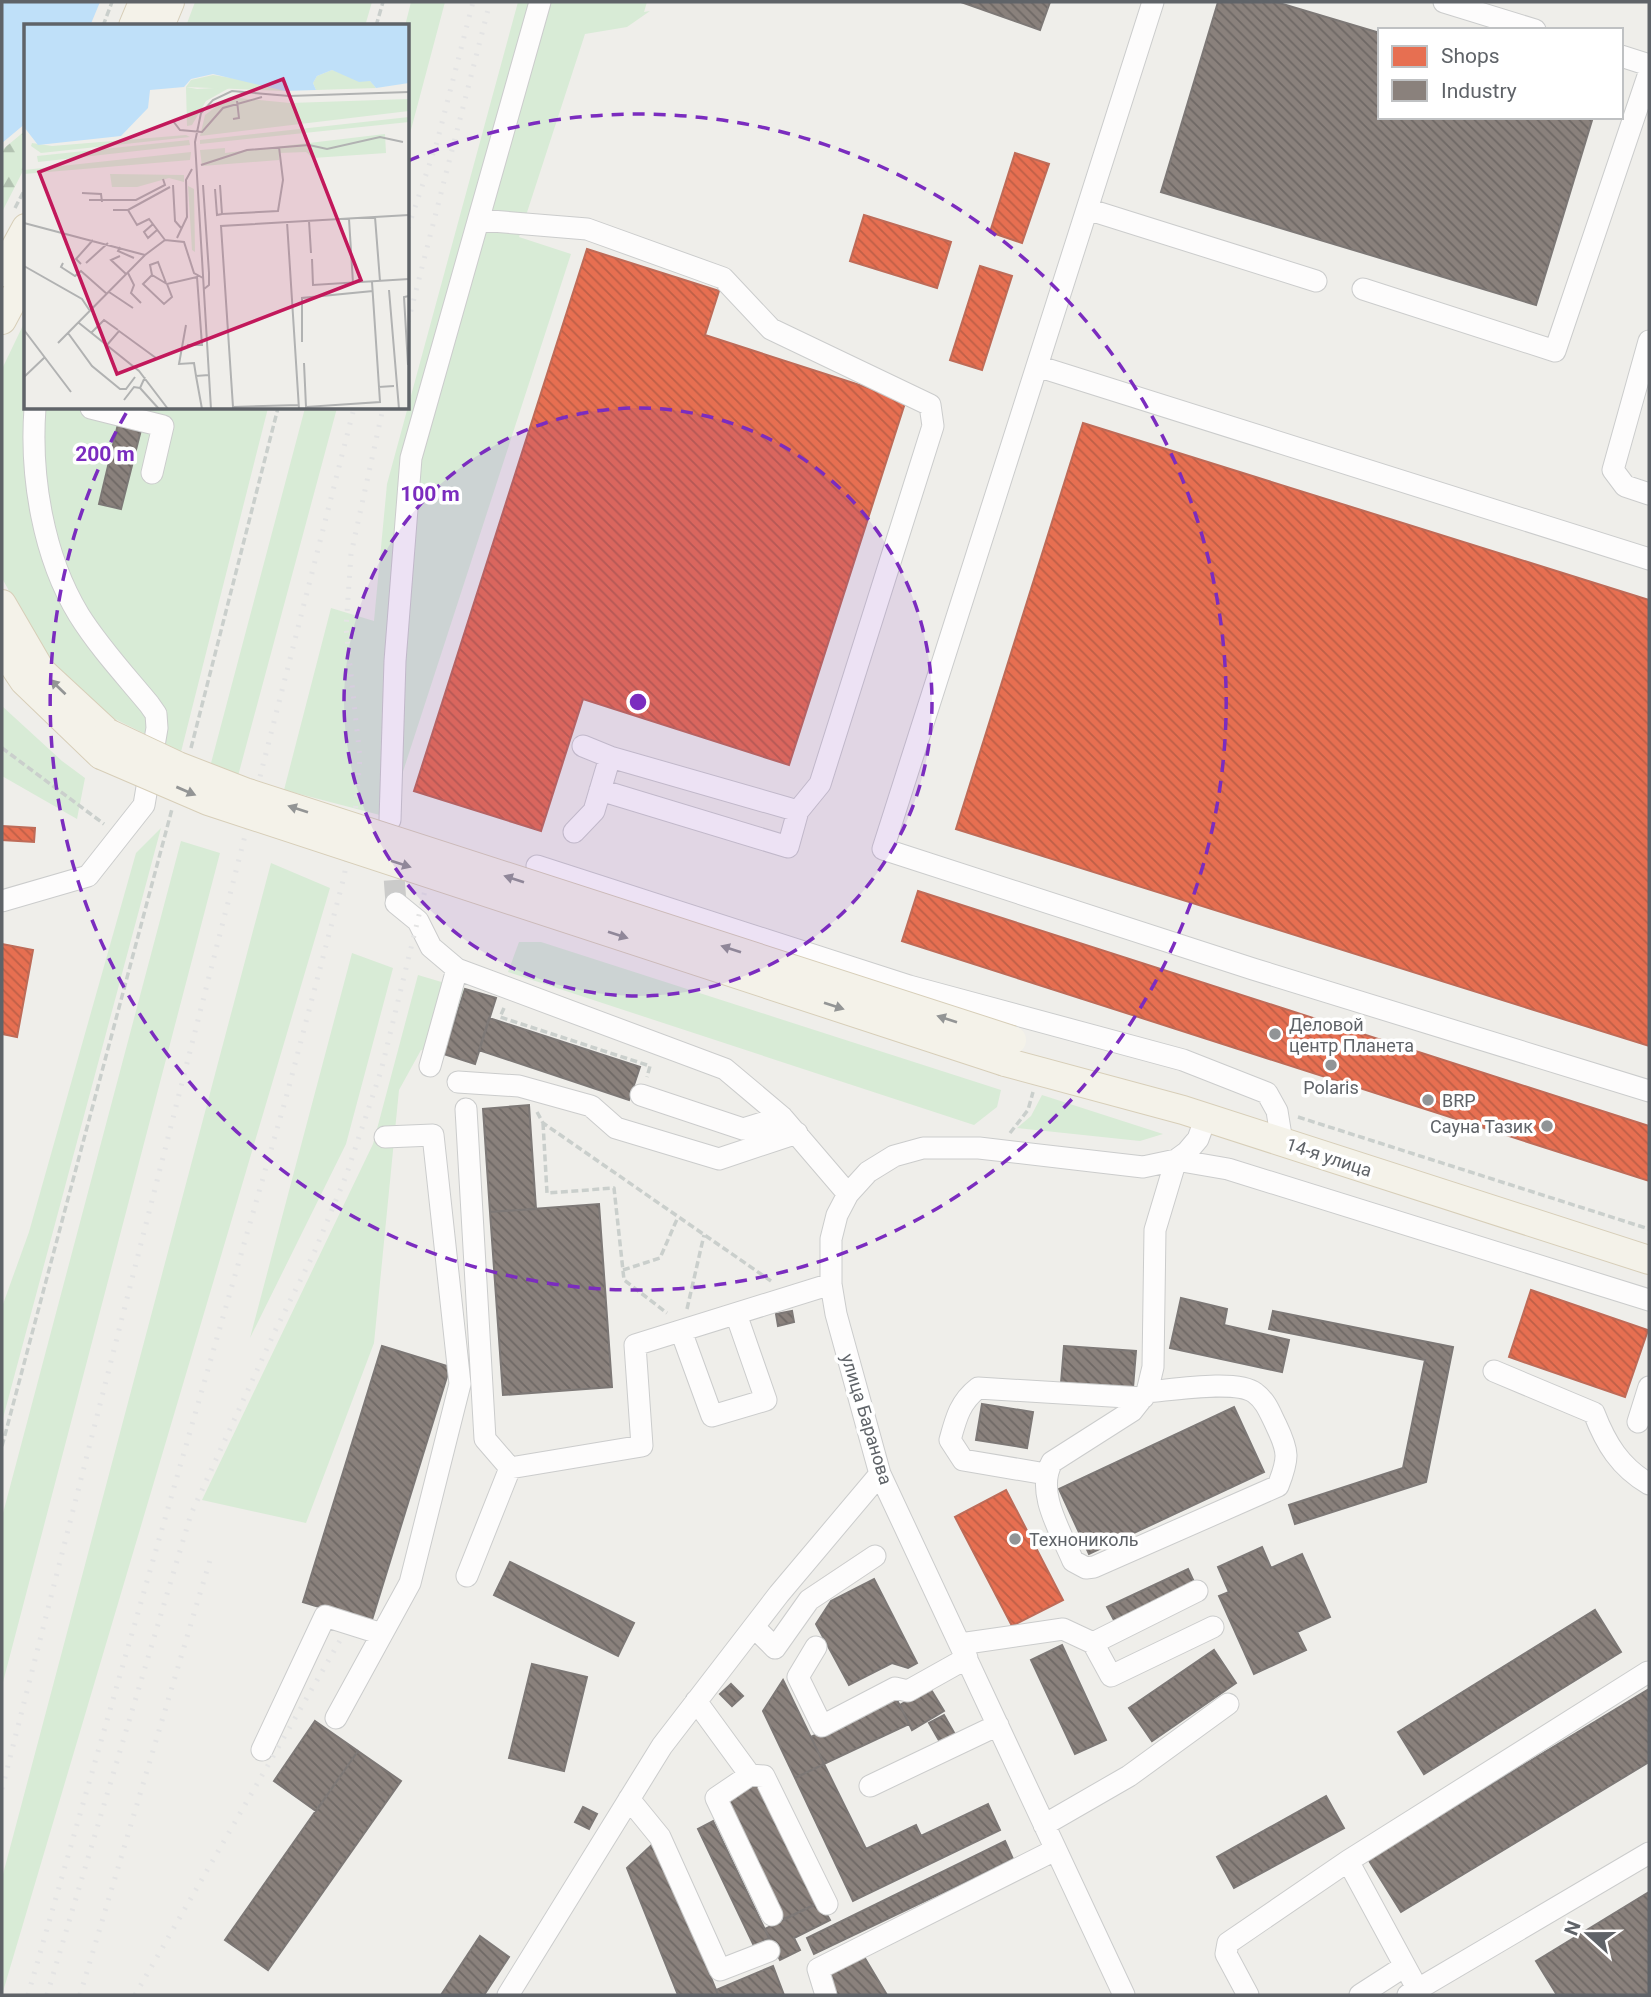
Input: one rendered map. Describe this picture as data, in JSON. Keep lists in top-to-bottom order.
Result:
{
  "streets": {
    "main road": ["14-я улица"],
    "street": ["улица Баранова"]
  },
  "places": [
    "Деловой центр Планета",
    "Polaris",
    "BRP",
    "Сауна Тазик",
    "Технониколь"
  ],
  "legend": ["Shops", "Industry"],
  "north": "left",
  "rings": ["200 m", "100 m"]
}
